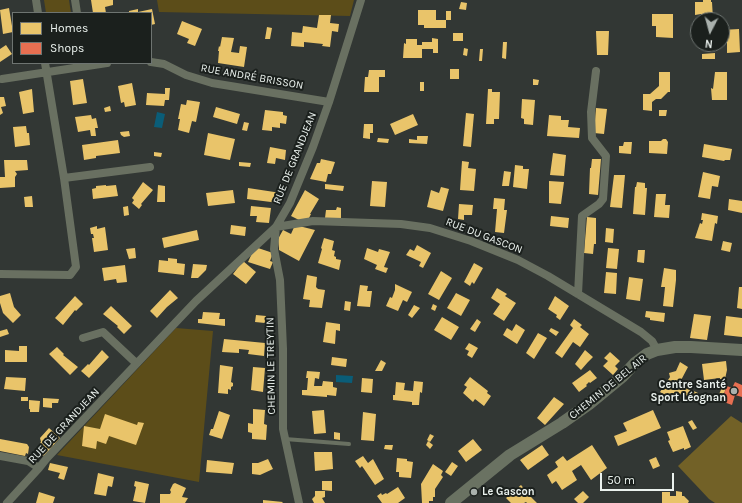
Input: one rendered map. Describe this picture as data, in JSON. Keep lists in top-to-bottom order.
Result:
{
  "streets": {
    "street": [
      "RUE ANDRÉ BRISSON",
      "RUE DE GRANDJEAN",
      "RUE DU GASCON",
      "CHEMIN LE TREYTIN",
      "CHEMIN DE BEL AIR"
    ]
  },
  "crossings": [
    ["RUE ANDRÉ BRISSON", "RUE DE GRANDJEAN"],
    ["RUE DE GRANDJEAN", "RUE DU GASCON"],
    ["RUE DE GRANDJEAN", "CHEMIN LE TREYTIN"],
    ["RUE DU GASCON", "CHEMIN LE TREYTIN"],
    ["RUE DU GASCON", "CHEMIN DE BEL AIR"]
  ],
  "places": ["Centre Santé Sport Léognan", "Le Gascon"],
  "legend": ["Homes", "Shops"],
  "scale_bar": "50 m",
  "north": "bottom"
}
